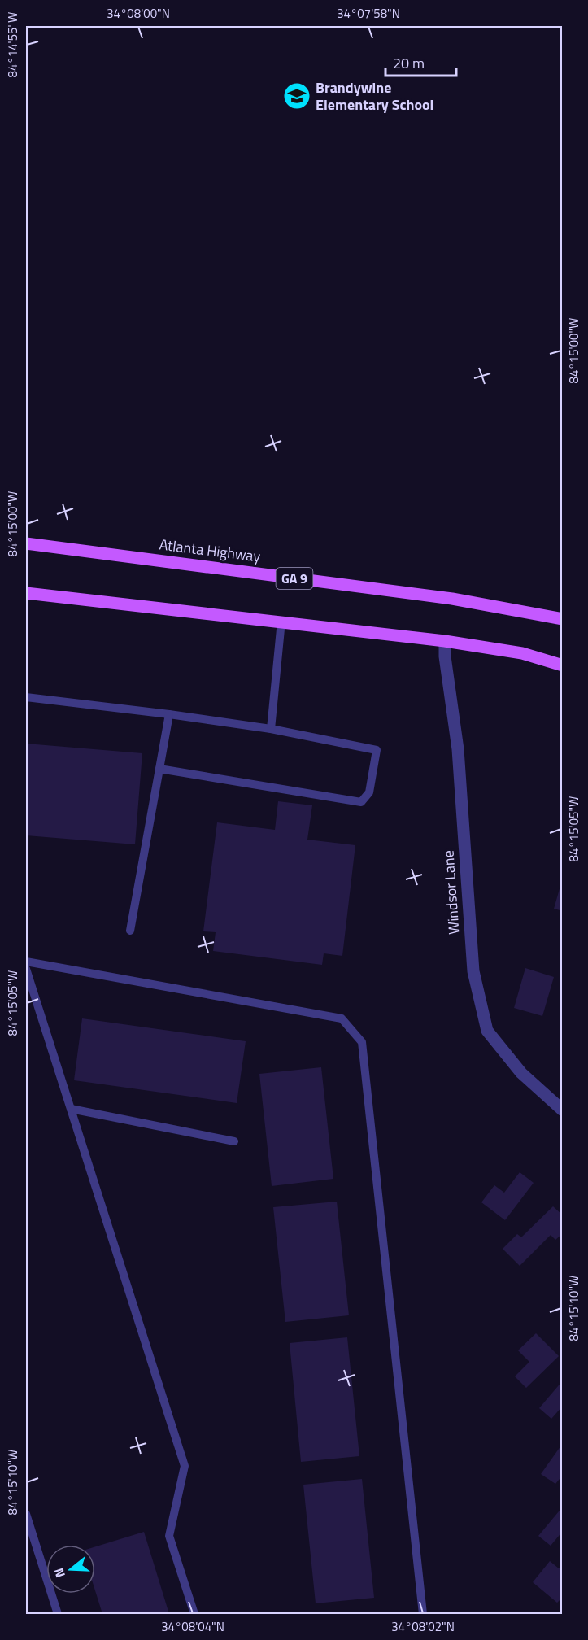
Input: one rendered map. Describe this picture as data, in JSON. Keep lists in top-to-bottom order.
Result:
{
  "streets": {
    "main road": ["Atlanta Highway", "GA 9"],
    "street": ["Windsor Lane"]
  },
  "places": {
    "school or university": ["Brandywine Elementary School"]
  },
  "scale_bar": "20 m",
  "north": "left",
  "coordinates": [
    "34°08'00\"N",
    "34°07'58\"N",
    "84°14'55\"W",
    "84°15'00\"W",
    "84°15'05\"W",
    "84°15'10\"W",
    "34°08'04\"N",
    "34°08'02\"N"
  ]
}
